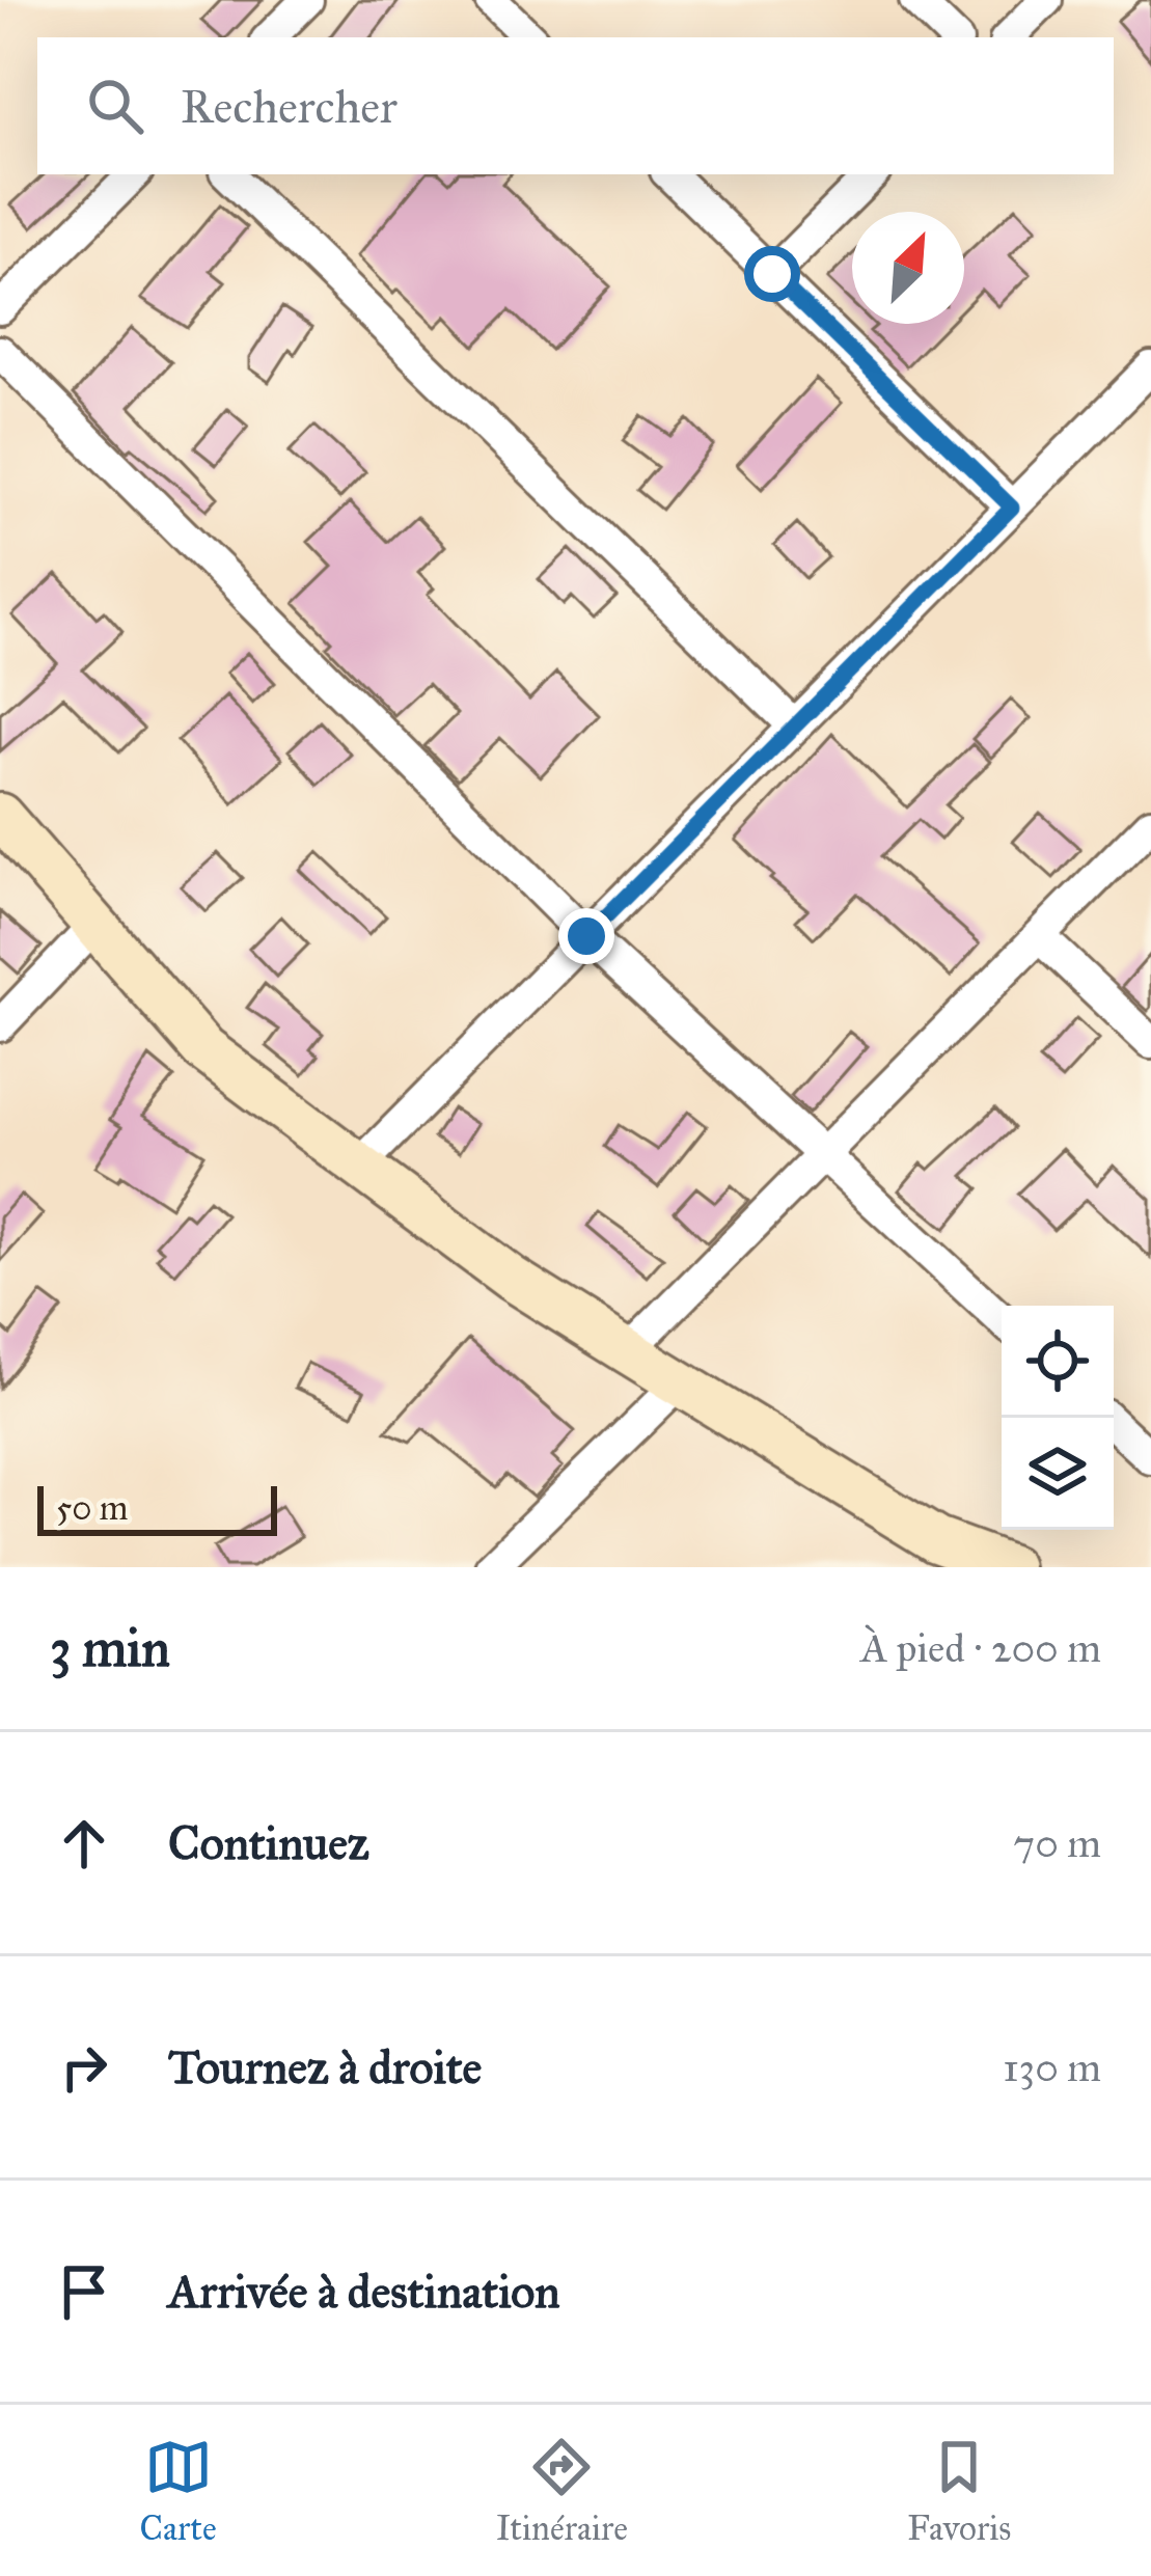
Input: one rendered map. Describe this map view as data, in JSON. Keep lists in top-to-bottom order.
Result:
{
  "scale_bar": "50 m",
  "north": "top right",
  "page": {
    "search": "Rechercher",
    "scale": "50 m",
    "heading": ["3 min", "À pied · 200 m"],
    "list": [
      ["Continuez", "70 m"],
      ["Tournez à droite", "130 m"],
      "Arrivée à destination"
    ],
    "nav": ["Carte", "Itinéraire", "Favoris"]
  }
}
